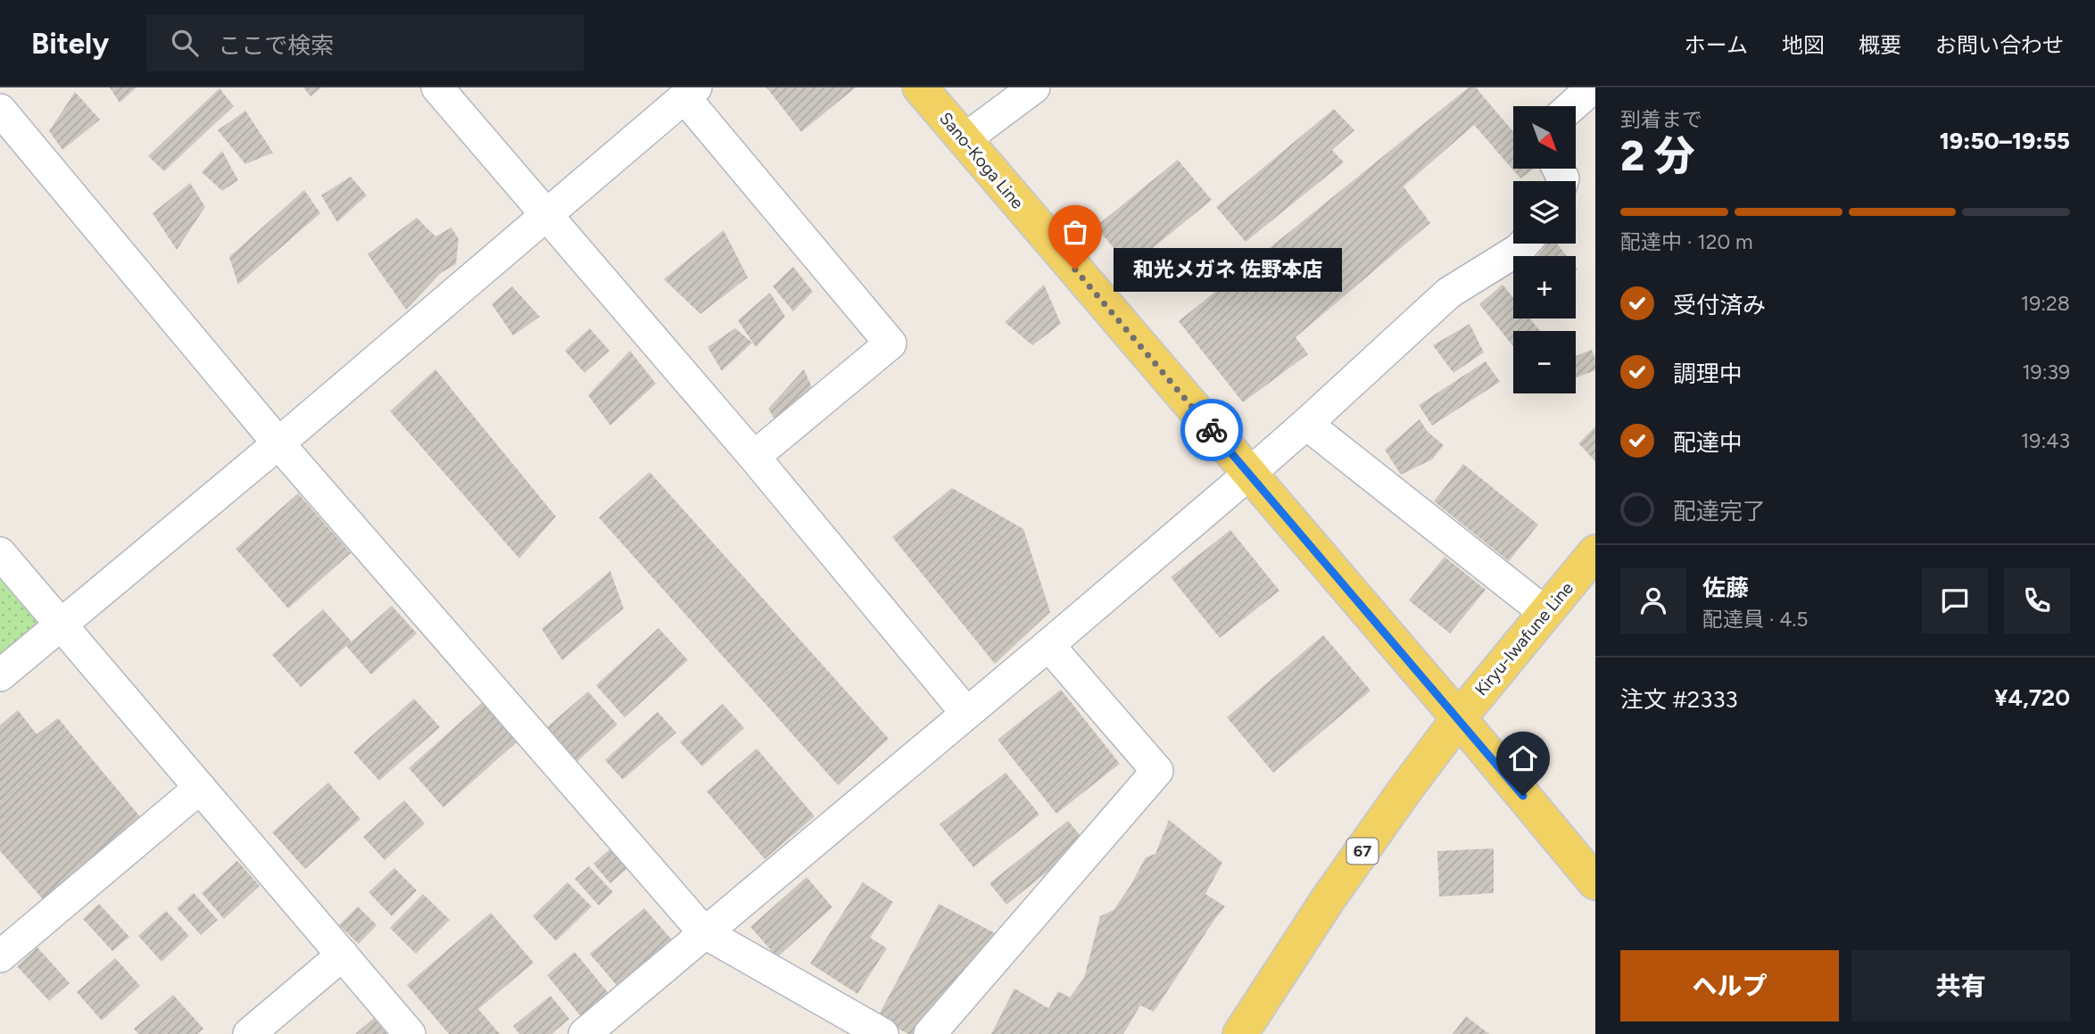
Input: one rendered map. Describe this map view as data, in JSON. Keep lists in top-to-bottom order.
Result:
{
  "streets": {
    "main road": ["Sano-Koga Line", "Kiryu-Iwafune Line", "67"]
  },
  "crossings": [
    ["Sano-Koga Line", "Kiryu-Iwafune Line"]
  ],
  "places": ["和光メガネ 佐野本店"],
  "north": "bottom right",
  "page": {
    "header": "Bitely",
    "search": "ここで検索",
    "nav": [
      "ホーム",
      "地図",
      "概要",
      "お問い合わせ"
    ],
    "heading": ["2 分", "到着まで", "19:50–19:55"],
    "panel": [
      "佐藤",
      "配達員 · 4.5",
      "注文 #2333",
      "¥4,720"
    ],
    "map_buttons": ["+", "−"],
    "bar": "配達中 · 120 m",
    "bubble": "和光メガネ 佐野本店",
    "list": [
      ["受付済み", "19:28"],
      ["調理中", "19:39"],
      ["配達中", "19:43"],
      "配達完了"
    ],
    "buttons": ["ヘルプ", "共有"]
  }
}
